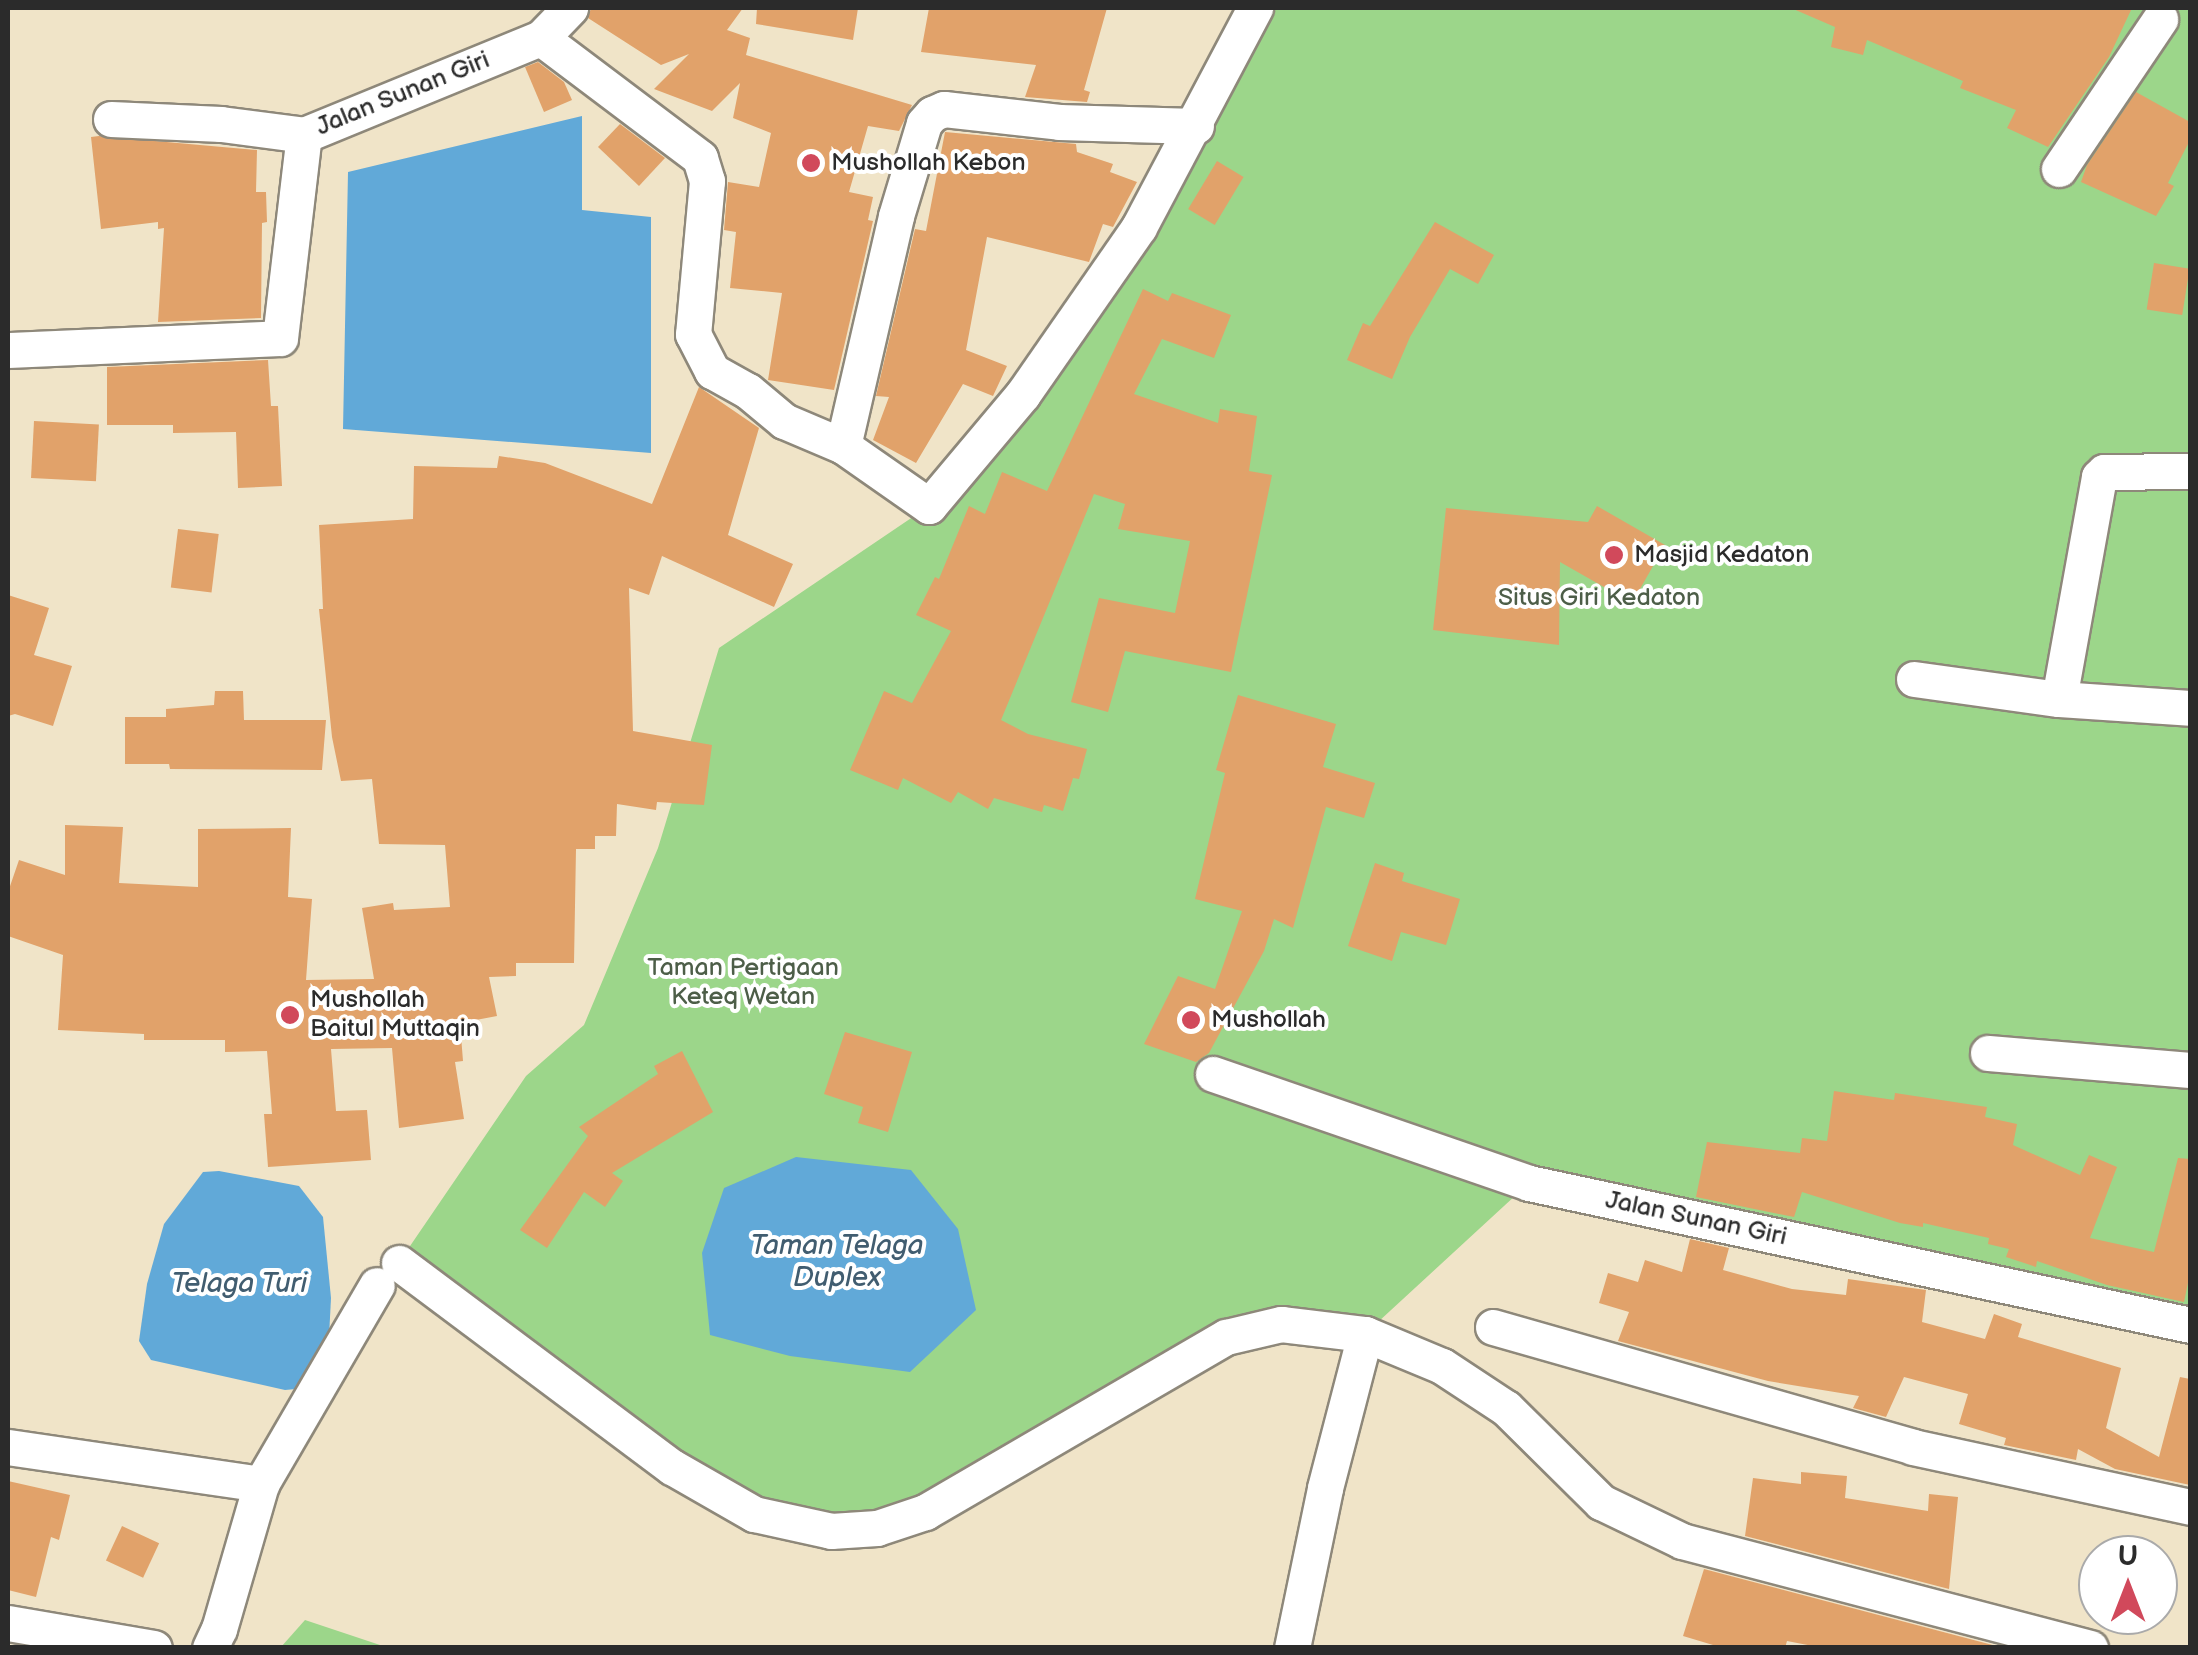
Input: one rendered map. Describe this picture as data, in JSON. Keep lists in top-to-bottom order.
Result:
{
  "streets": {
    "street": ["Jalan Sunan Giri"]
  },
  "water": ["Taman Telaga Duplex", "Telaga Turi"],
  "parks": ["Situs Giri Kedaton", "Taman Pertigaan Keteq Wetan"],
  "places": [
    "Mushollah Kebon",
    "Masjid Kedaton",
    "Mushollah Baitul Muttaqin",
    "Mushollah"
  ],
  "north": "top"
}
